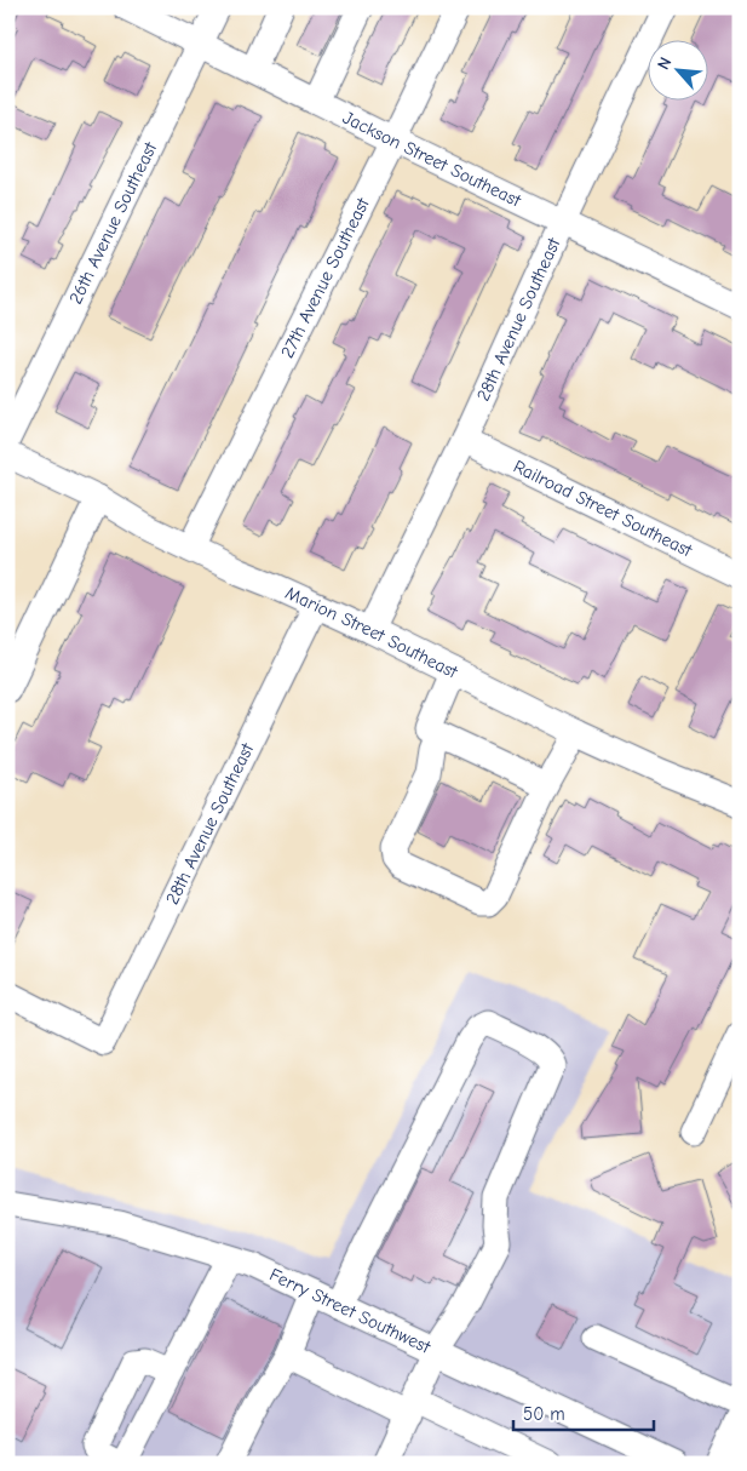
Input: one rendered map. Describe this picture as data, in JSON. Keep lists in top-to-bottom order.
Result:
{
  "streets": {
    "street": [
      "Jackson Street Southeast",
      "26th Avenue Southeast",
      "27th Avenue Southeast",
      "28th Avenue Southeast",
      "Railroad Street Southeast",
      "Marion Street Southeast",
      "Ferry Street Southwest"
    ]
  },
  "crossings": [
    ["Jackson Street Southeast", "26th Avenue Southeast"],
    ["Jackson Street Southeast", "27th Avenue Southeast"],
    ["Jackson Street Southeast", "28th Avenue Southeast"],
    ["27th Avenue Southeast", "Marion Street Southeast"],
    ["28th Avenue Southeast", "Railroad Street Southeast"],
    ["28th Avenue Southeast", "Marion Street Southeast"]
  ],
  "scale_bar": "50 m",
  "north": "top left"
}
